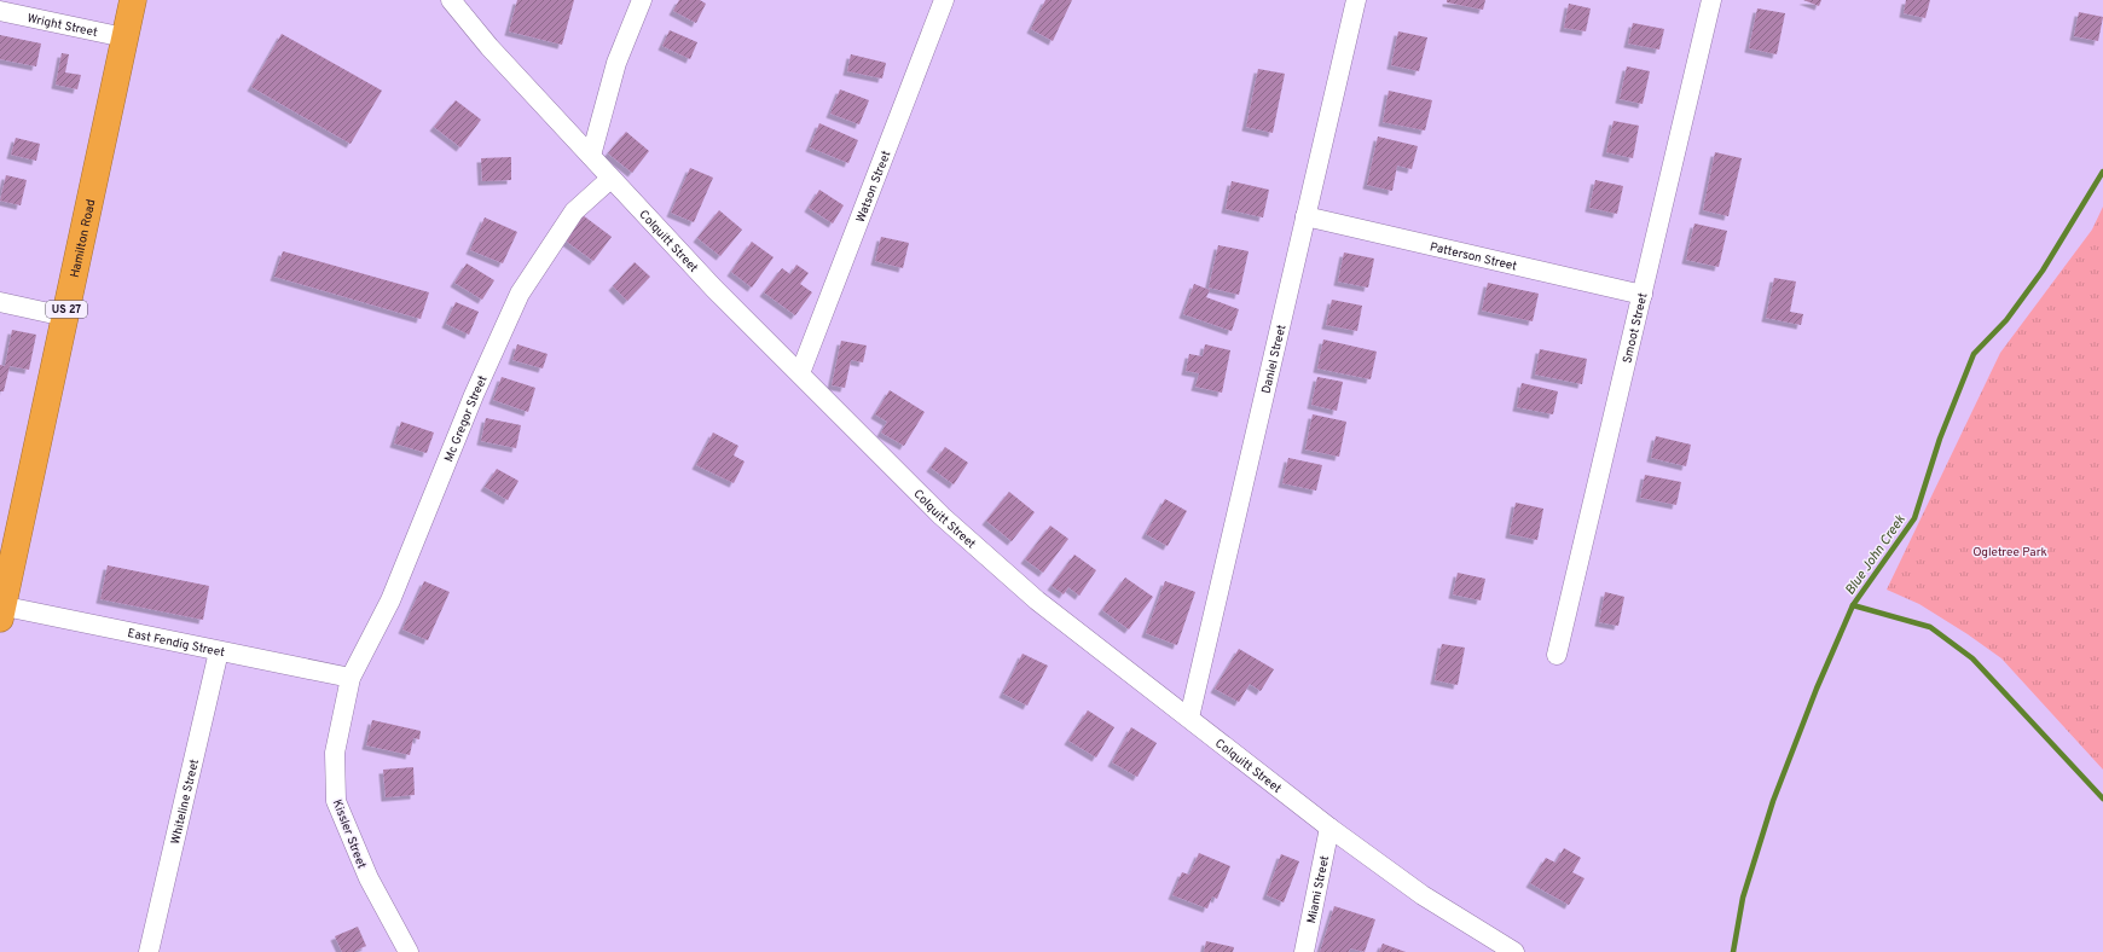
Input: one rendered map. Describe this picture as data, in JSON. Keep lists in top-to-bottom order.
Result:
{
  "streets": {
    "highway": ["Hamilton Road", "US 27"],
    "street": [
      "Wright Street",
      "Watson Street",
      "Colquitt Street",
      "Patterson Street",
      "Smoot Street",
      "Daniel Street",
      "Mc Gregor Street",
      "East Fendig Street",
      "Whiteline Street",
      "Kissler Street",
      "Miami Street"
    ]
  },
  "crossings": [
    ["Wright Street", "Hamilton Road"],
    ["Watson Street", "Colquitt Street"],
    ["Hamilton Road", "East Fendig Street"],
    ["Colquitt Street", "Daniel Street"],
    ["Colquitt Street", "Mc Gregor Street"],
    ["Colquitt Street", "Miami Street"],
    ["Patterson Street", "Smoot Street"],
    ["Patterson Street", "Daniel Street"],
    ["Mc Gregor Street", "East Fendig Street"],
    ["Mc Gregor Street", "Kissler Street"],
    ["East Fendig Street", "Whiteline Street"],
    ["East Fendig Street", "Kissler Street"]
  ],
  "water": ["Blue John Creek"],
  "parks": ["Ogletree Park"]
}
